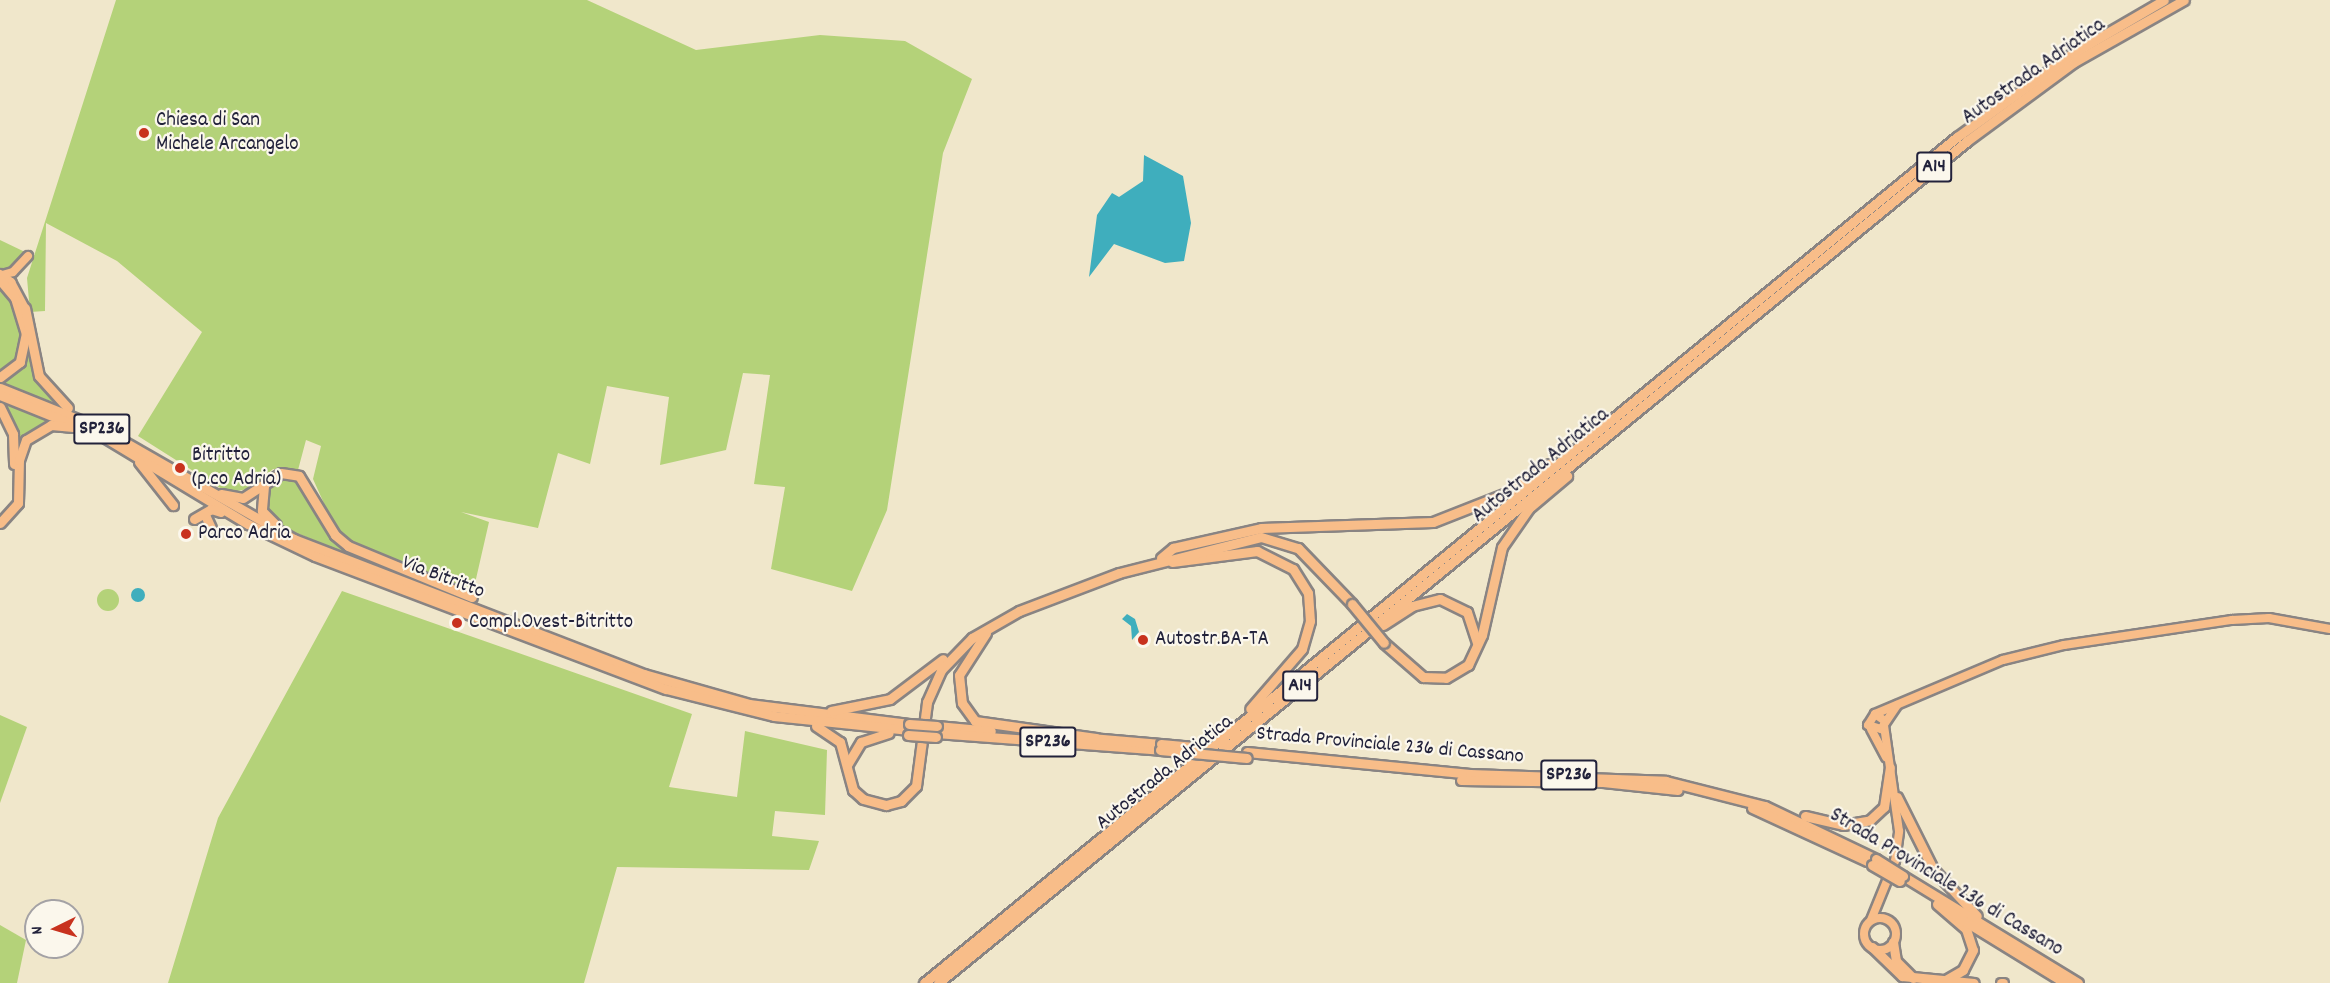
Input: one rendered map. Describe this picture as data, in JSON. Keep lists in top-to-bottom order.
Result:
{
  "streets": {
    "highway": [
      "Autostrada Adriatica",
      "A14",
      "SP236",
      "Via Bitritto",
      "Strada Provinciale 236 di Cassano"
    ]
  },
  "crossings": [
    ["Autostrada Adriatica", "A14"],
    ["Via Bitritto", "Strada Provinciale 236 di Cassano"]
  ],
  "places": [
    "Chiesa di San Michele Arcangelo",
    "Bitritto (p.co Adria)",
    "Parco Adria",
    "Compl.Ovest-Bitritto",
    "Autostr.BA-TA"
  ],
  "north": "left"
}
